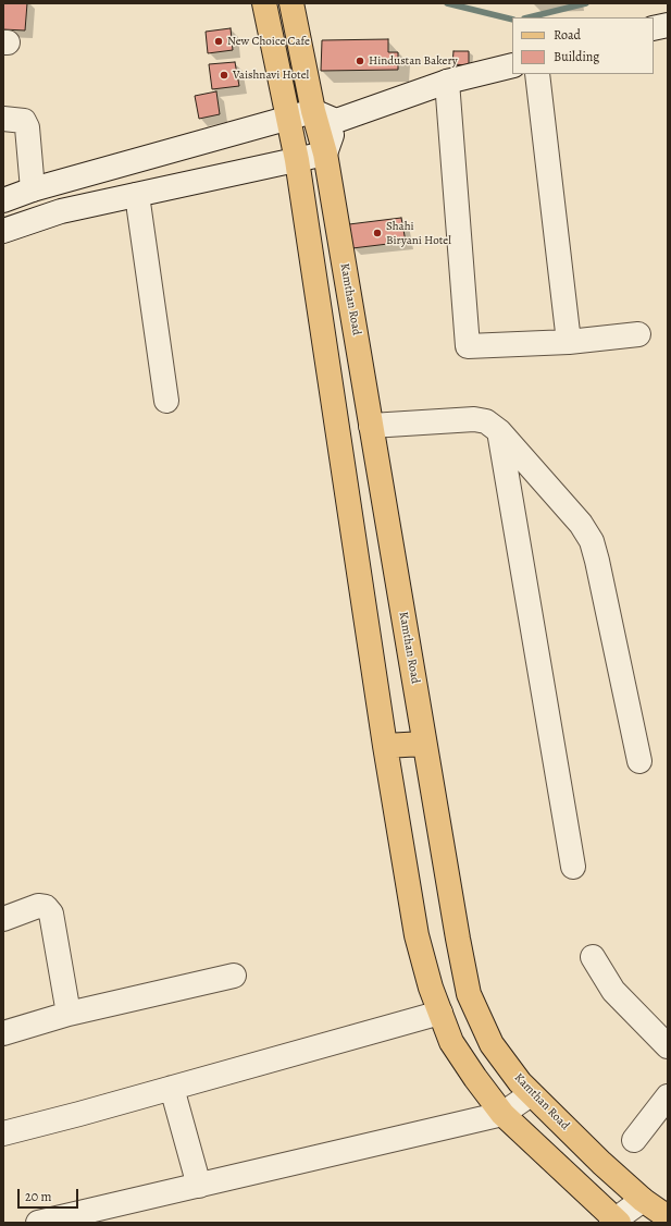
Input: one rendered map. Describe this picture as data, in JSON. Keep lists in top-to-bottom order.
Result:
{
  "streets": {
    "main road": ["Kamthan Road"]
  },
  "places": [
    "New Choice Cafe",
    "Hindustan Bakery",
    "Vaishnavi Hotel",
    "Shahi Biryani Hotel"
  ],
  "legend": ["Road", "Building"],
  "scale_bar": "20 m"
}
